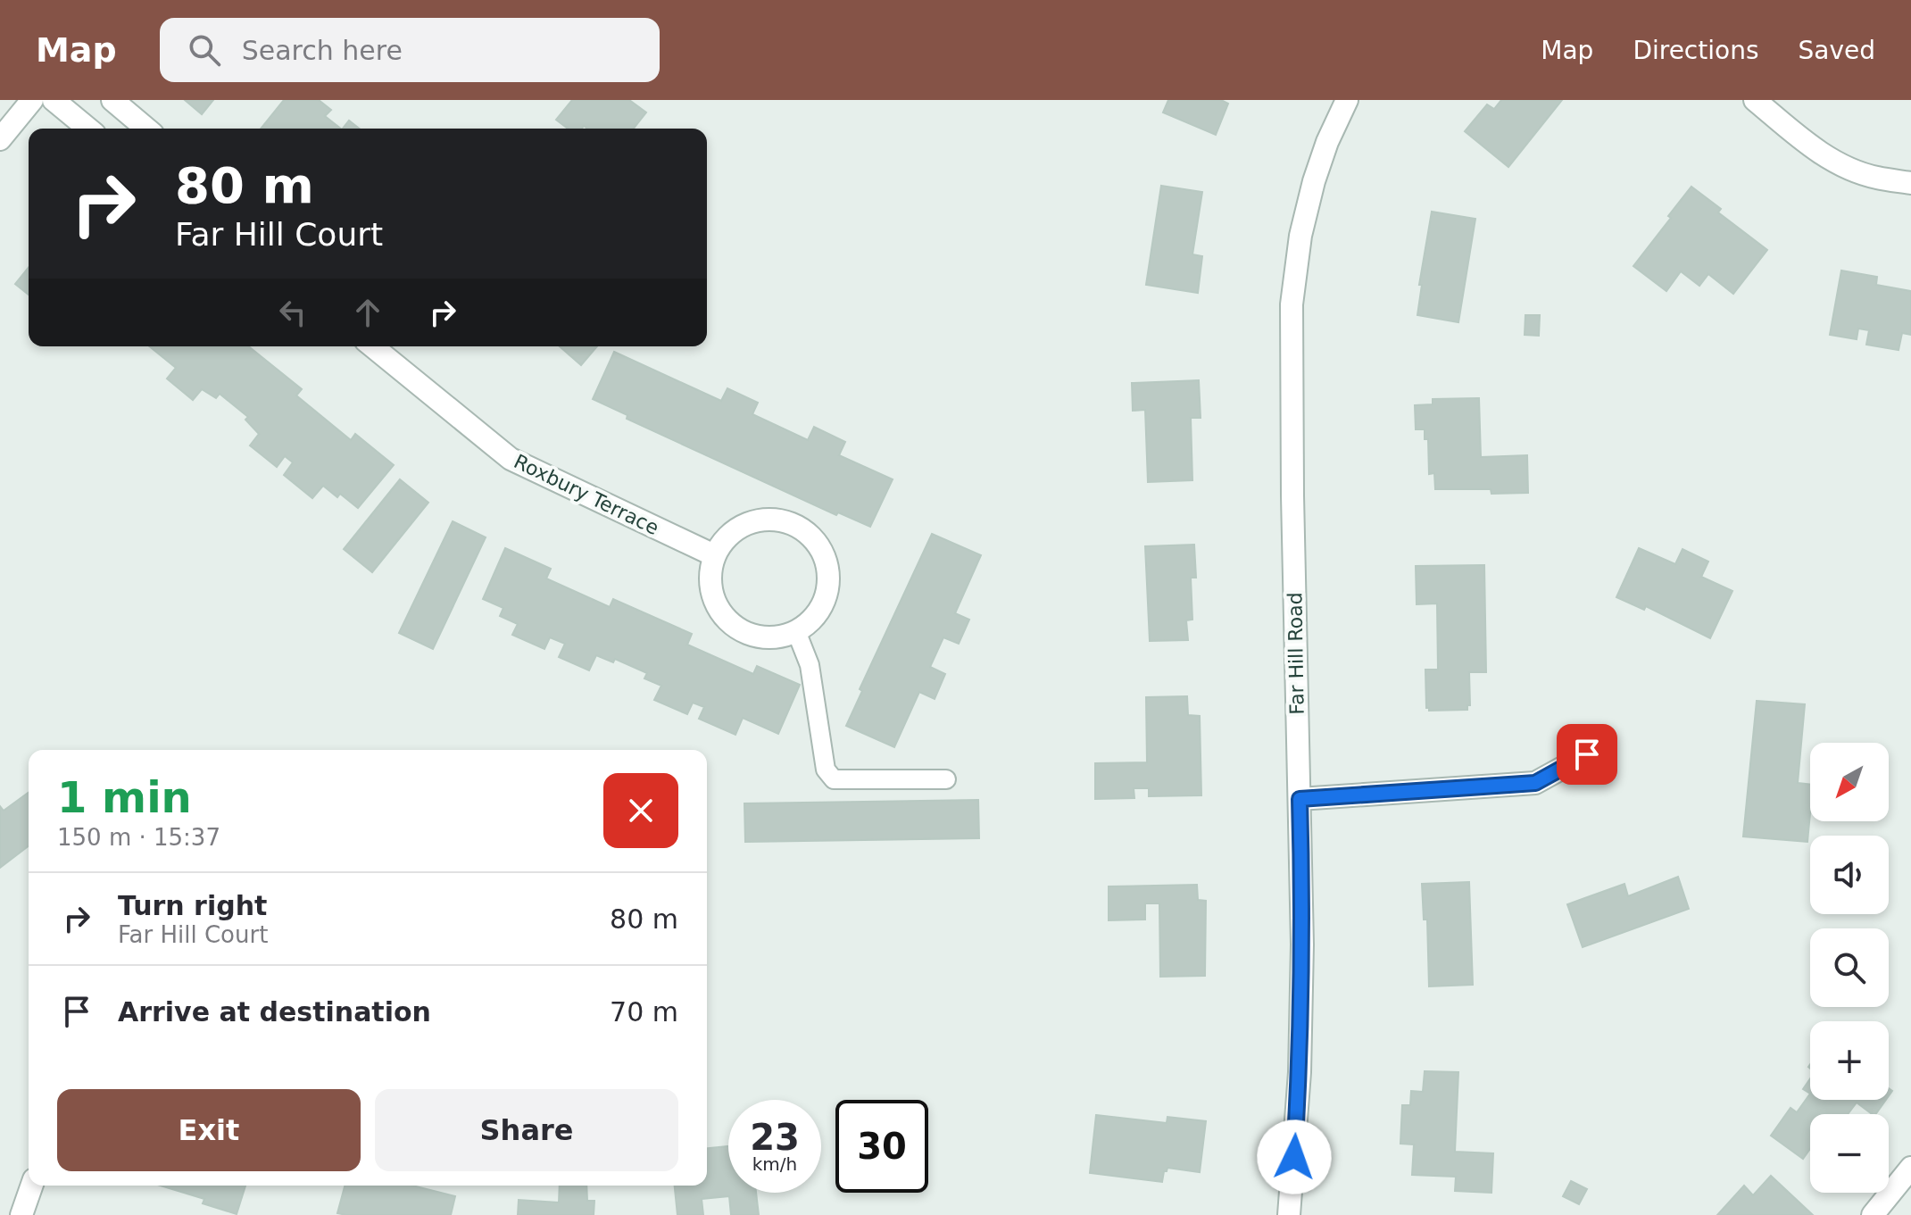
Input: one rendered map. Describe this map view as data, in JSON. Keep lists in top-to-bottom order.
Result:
{
  "streets": {
    "street": ["Roxbury Terrace", "Far Hill Road"]
  },
  "north": "bottom left",
  "page": {
    "header": "Map",
    "search": "Search here",
    "nav": ["Map", "Directions", "Saved"],
    "turn": ["80 m", "Far Hill Court"],
    "map_buttons": ["+", "−"],
    "heading": ["1 min", "150 m · 15:37"],
    "list": [
      {
        "name": "Turn right",
        "note": "Far Hill Court",
        "value": "80 m"
      },
      {
        "name": "Arrive at destination",
        "value": "70 m"
      }
    ],
    "buttons": ["Exit", "Share"],
    "speed": "23 km/h",
    "limit": "30"
  }
}
